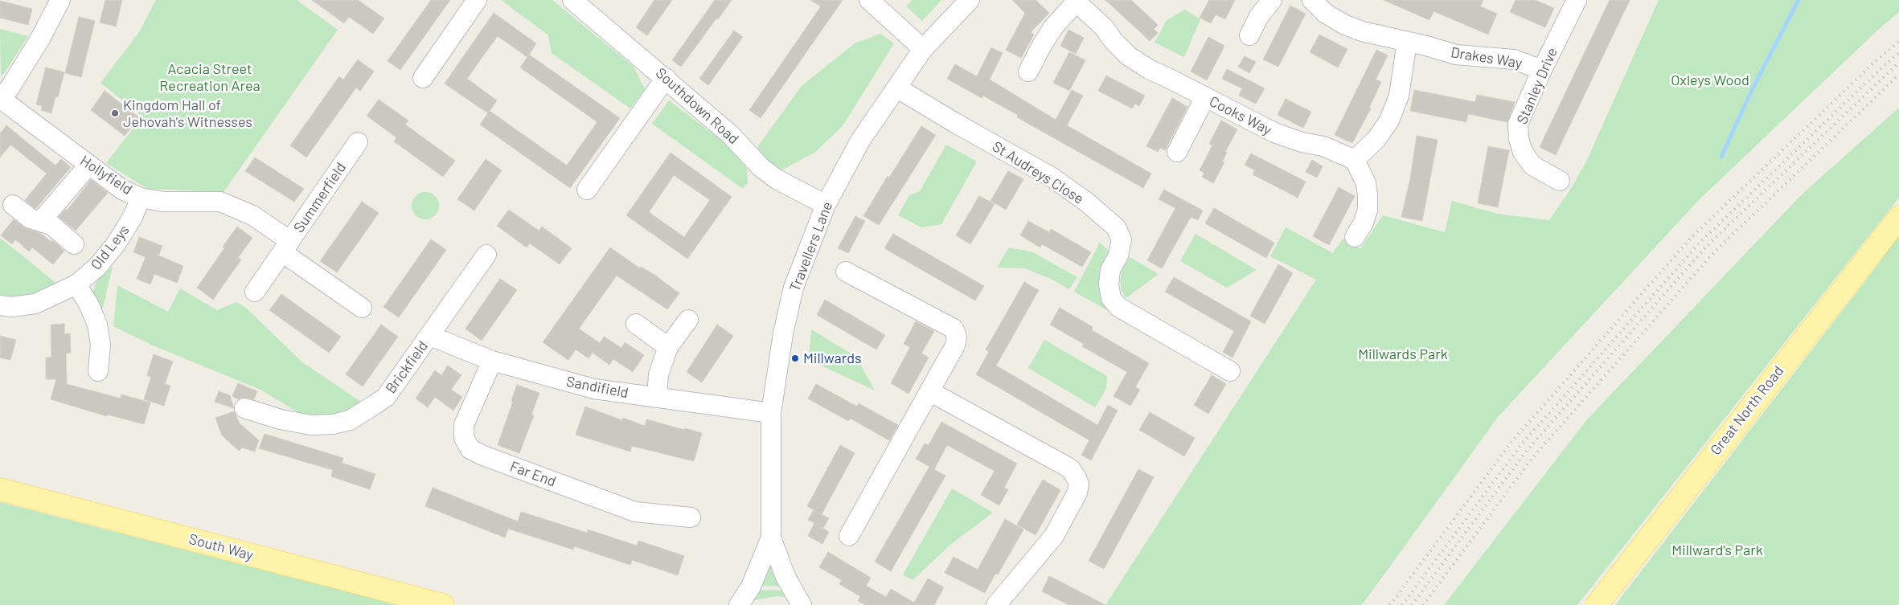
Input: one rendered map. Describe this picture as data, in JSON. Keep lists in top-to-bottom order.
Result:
{
  "streets": {
    "main road": ["Great North Road", "South Way"],
    "street": [
      "Drakes Way",
      "Stanley Drive",
      "Southdown Road",
      "Cooks Way",
      "St Audreys Close",
      "Hollyfield",
      "Summerfield",
      "Travellers Lane",
      "Old Leys",
      "Brickfield",
      "Sandifield",
      "Far End"
    ]
  },
  "crossings": [
    ["Drakes Way", "Stanley Drive"],
    ["Southdown Road", "Travellers Lane"],
    ["St Audreys Close", "Travellers Lane"],
    ["Hollyfield", "Summerfield"],
    ["Hollyfield", "Old Leys"],
    ["Travellers Lane", "Sandifield"],
    ["Brickfield", "Sandifield"],
    ["Sandifield", "Far End"]
  ],
  "parks": [
    "Acacia Street Recreation Area",
    "Oxleys Wood",
    "Millwards Park",
    "Millward's Park"
  ],
  "places": ["Kingdom Hall of Jehovah's Witnesses", "Millwards"]
}
